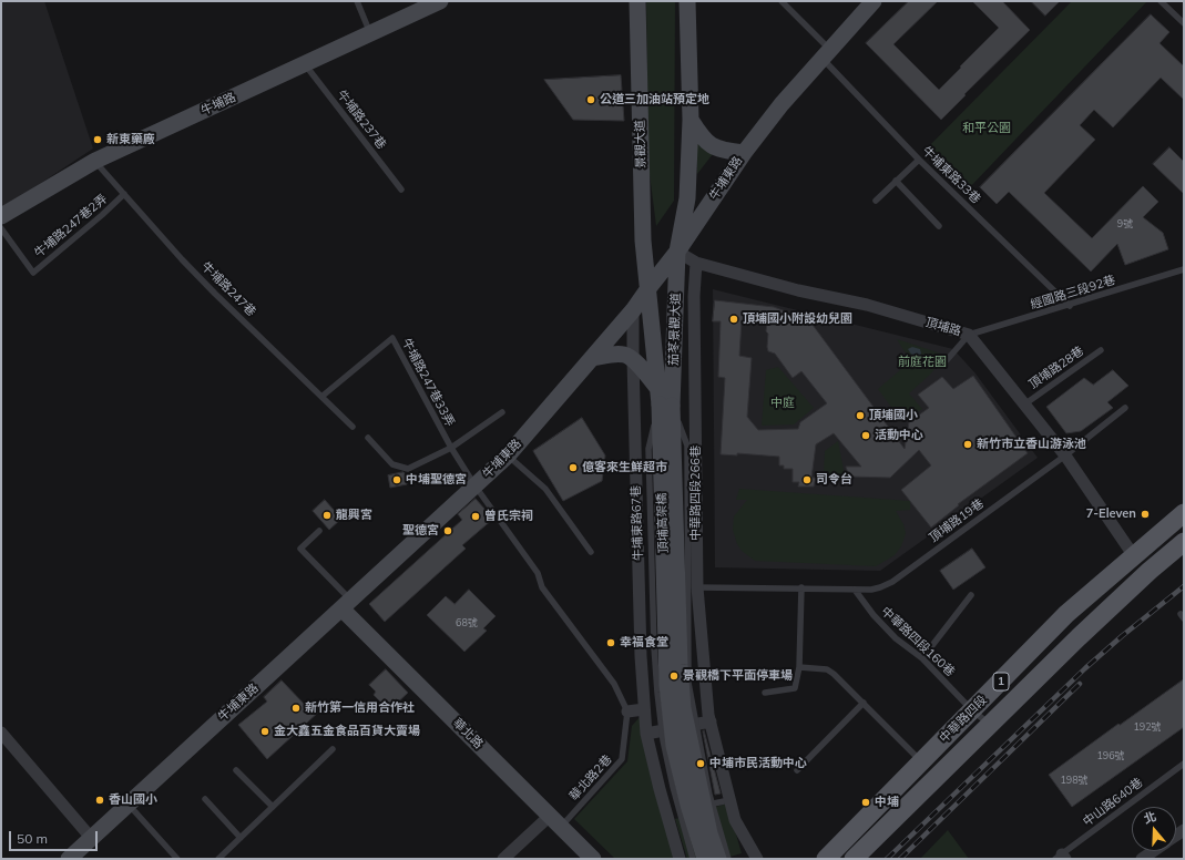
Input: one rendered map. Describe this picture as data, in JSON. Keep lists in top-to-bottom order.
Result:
{
  "streets": {
    "main road": ["1", "中華路四段"],
    "street": [
      "牛埔路",
      "景觀大道",
      "牛埔東路",
      "頂埔路",
      "茄苳景觀大道",
      "中華路四段266巷",
      "牛埔東路67巷",
      "頂埔高架橋",
      "華北路"
    ],
    "lane": [
      "牛埔路237巷",
      "牛埔東路33巷",
      "牛埔路247巷2弄",
      "牛埔路247巷",
      "經國路三段92巷",
      "頂埔路28巷",
      "牛埔路247巷33弄",
      "頂埔路19巷",
      "中華路四段160巷",
      "華北路2巷",
      "中山路640巷"
    ]
  },
  "crossings": [
    ["牛埔路", "牛埔路237巷"],
    ["牛埔路", "牛埔路247巷"],
    ["景觀大道", "牛埔東路"],
    ["景觀大道", "茄苳景觀大道"],
    ["牛埔東路33巷", "牛埔東路"],
    ["牛埔東路33巷", "經國路三段92巷"],
    ["牛埔東路", "頂埔路"],
    ["牛埔東路", "茄苳景觀大道"],
    ["牛埔東路", "牛埔東路67巷"],
    ["牛埔東路", "華北路"],
    ["牛埔路247巷2弄", "牛埔路247巷"],
    ["牛埔路247巷", "牛埔路247巷33弄"],
    ["經國路三段92巷", "頂埔路"],
    ["頂埔路", "茄苳景觀大道"],
    ["頂埔路", "頂埔路28巷"],
    ["頂埔路", "中華路四段266巷"],
    ["頂埔路", "頂埔路19巷"],
    ["頂埔路", "中華路四段"],
    ["茄苳景觀大道", "頂埔高架橋"],
    ["中華路四段266巷", "頂埔路19巷"],
    ["頂埔路19巷", "中華路四段160巷"],
    ["中華路四段160巷", "中華路四段"],
    ["華北路", "華北路2巷"]
  ],
  "parks": ["和平公園", "前庭花園", "中庭"],
  "places": [
    "公道三加油站預定地",
    "新東藥廠",
    "頂埔國小附設幼兒園",
    "頂埔國小",
    "活動中心",
    "新竹市立香山游泳池",
    "億客來生鮮超市",
    "中埔聖德宮",
    "司令台",
    "7-Eleven",
    "龍興宮",
    "曾氏宗祠",
    "聖德宮",
    "幸福食堂",
    "景觀橋下平面停車場",
    "新竹第一信用合作社",
    "金大鑫五金食品百貨大賣場",
    "中埔市民活動中心",
    "香山國小",
    "中埔"
  ],
  "house_numbers": [
    "9號",
    "68號",
    "192號",
    "196號",
    "198號"
  ],
  "scale_bar": "50 m",
  "north": "top"
}
